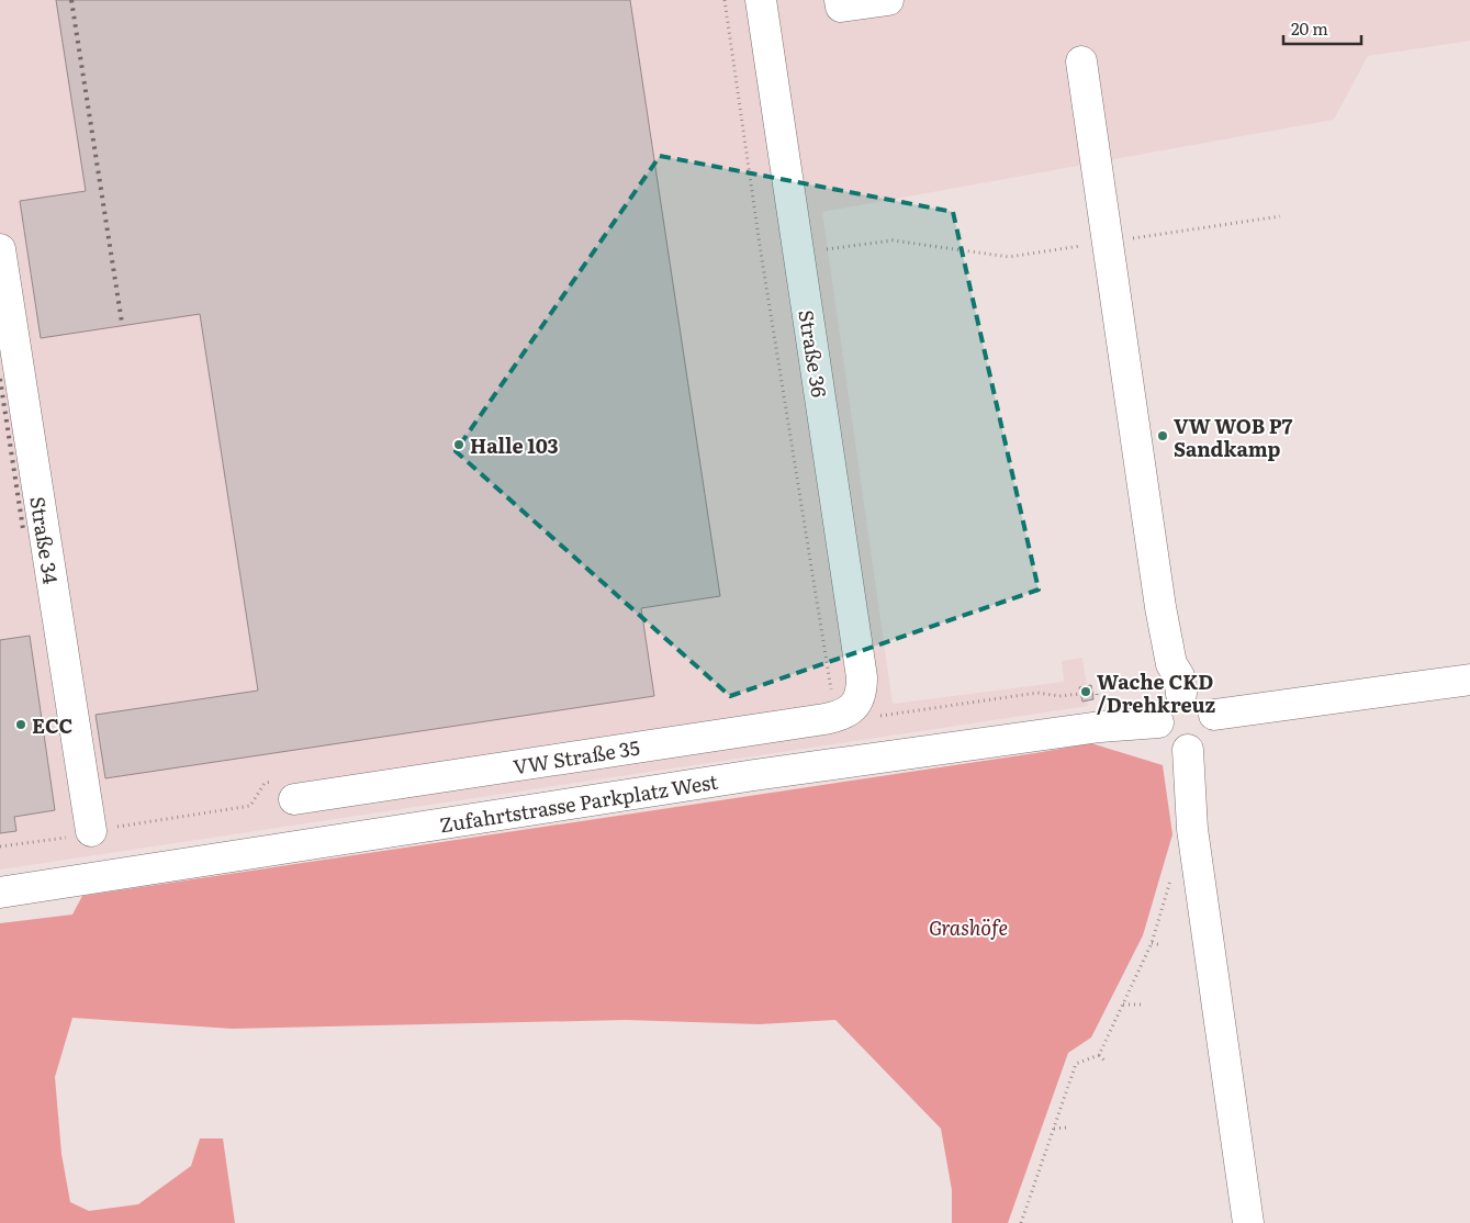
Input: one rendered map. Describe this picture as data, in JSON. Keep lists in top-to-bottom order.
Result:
{
  "streets": {
    "street": [
      "Straße 36",
      "Straße 34",
      "VW Straße 35",
      "Zufahrtstrasse Parkplatz West"
    ]
  },
  "crossings": [
    ["Straße 36", "VW Straße 35"]
  ],
  "parks": ["Grashöfe"],
  "places": [
    "VW WOB P7 Sandkamp",
    "Halle 103",
    "Wache CKD /Drehkreuz",
    "ECC"
  ],
  "scale_bar": "20 m"
}
